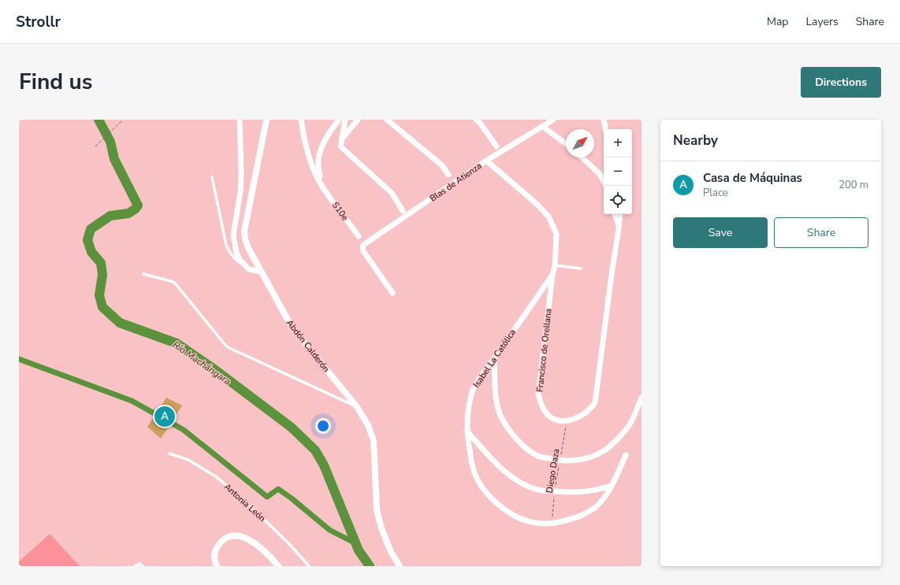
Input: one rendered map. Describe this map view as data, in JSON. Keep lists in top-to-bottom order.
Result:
{
  "streets": {
    "street": [
      "Blas de Atienza",
      "S10e",
      "Abdón Calderón",
      "Francisco de Orellana",
      "Isabel La Católica"
    ],
    "lane": ["Antonia León"],
    "path": ["Diego Daza"]
  },
  "crossings": [
    ["Blas de Atienza", "Francisco de Orellana"],
    ["Francisco de Orellana", "Isabel La Católica"],
    ["Francisco de Orellana", "Diego Daza"],
    ["Isabel La Católica", "Diego Daza"]
  ],
  "water": ["Río Machángara"],
  "north": "top right",
  "page": {
    "header": "Strollr",
    "nav": ["Map", "Layers", "Share"],
    "title": "Find us",
    "buttons": [
      "Directions",
      ["Save", "Share"]
    ],
    "heading": "Nearby",
    "map_buttons": ["+", "−"],
    "list": [
      {
        "mark": "A",
        "name": "Casa de Máquinas",
        "note": "Place",
        "value": "200 m"
      }
    ],
    "pins": "A"
  }
}
